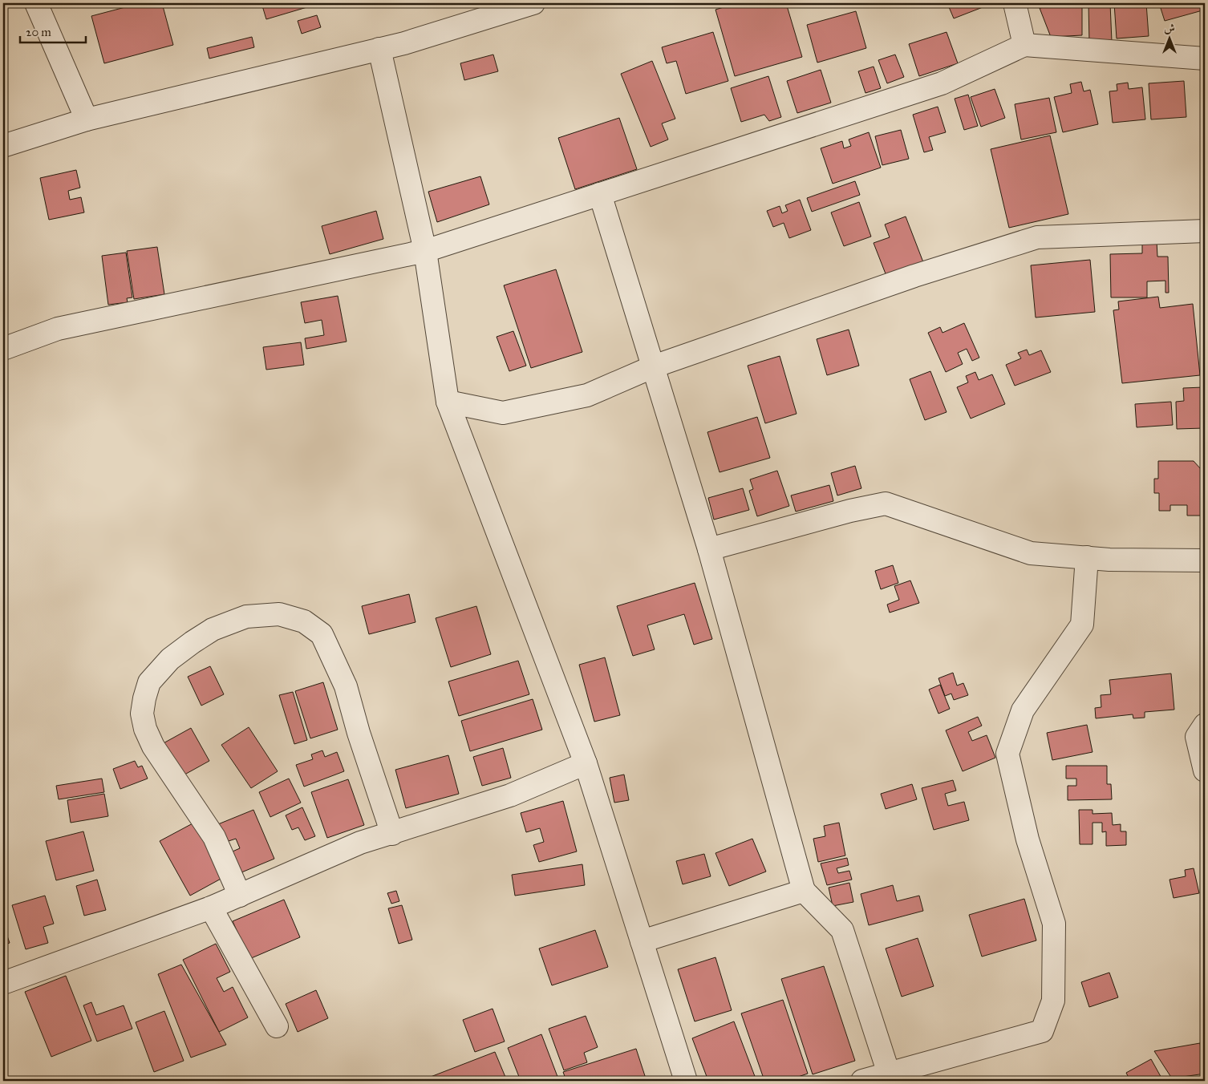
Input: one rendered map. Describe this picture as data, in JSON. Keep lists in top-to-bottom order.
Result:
{
  "scale_bar": "20 m",
  "north": "top"
}
